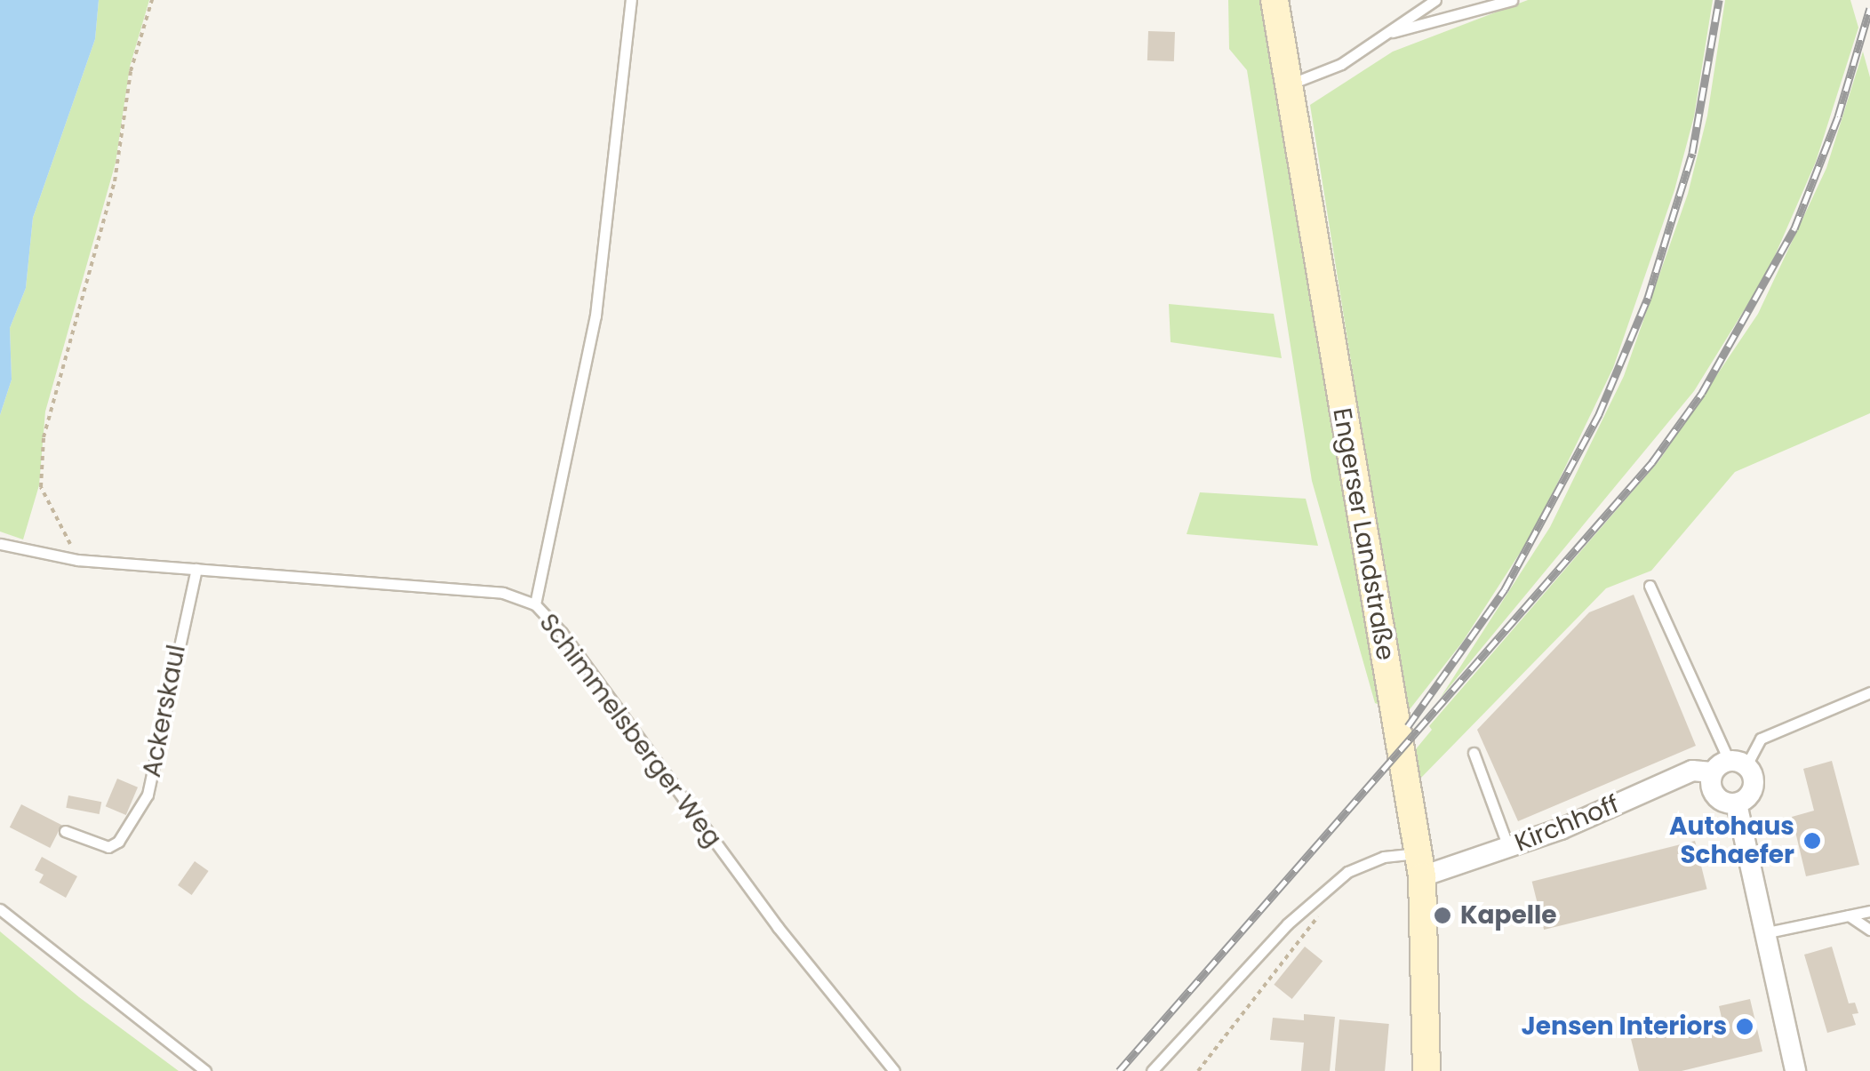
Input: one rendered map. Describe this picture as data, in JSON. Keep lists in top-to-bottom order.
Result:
{
  "streets": {
    "main road": ["Engerser Landstraße"],
    "street": ["Kirchhoff"],
    "lane": ["Ackerskaul", "Schimmelsberger Weg"]
  },
  "crossings": [
    ["Engerser Landstraße", "Kirchhoff"],
    ["Ackerskaul", "Schimmelsberger Weg"]
  ],
  "places": ["Autohaus Schaefer", "Kapelle", "Jensen Interiors"]
}
